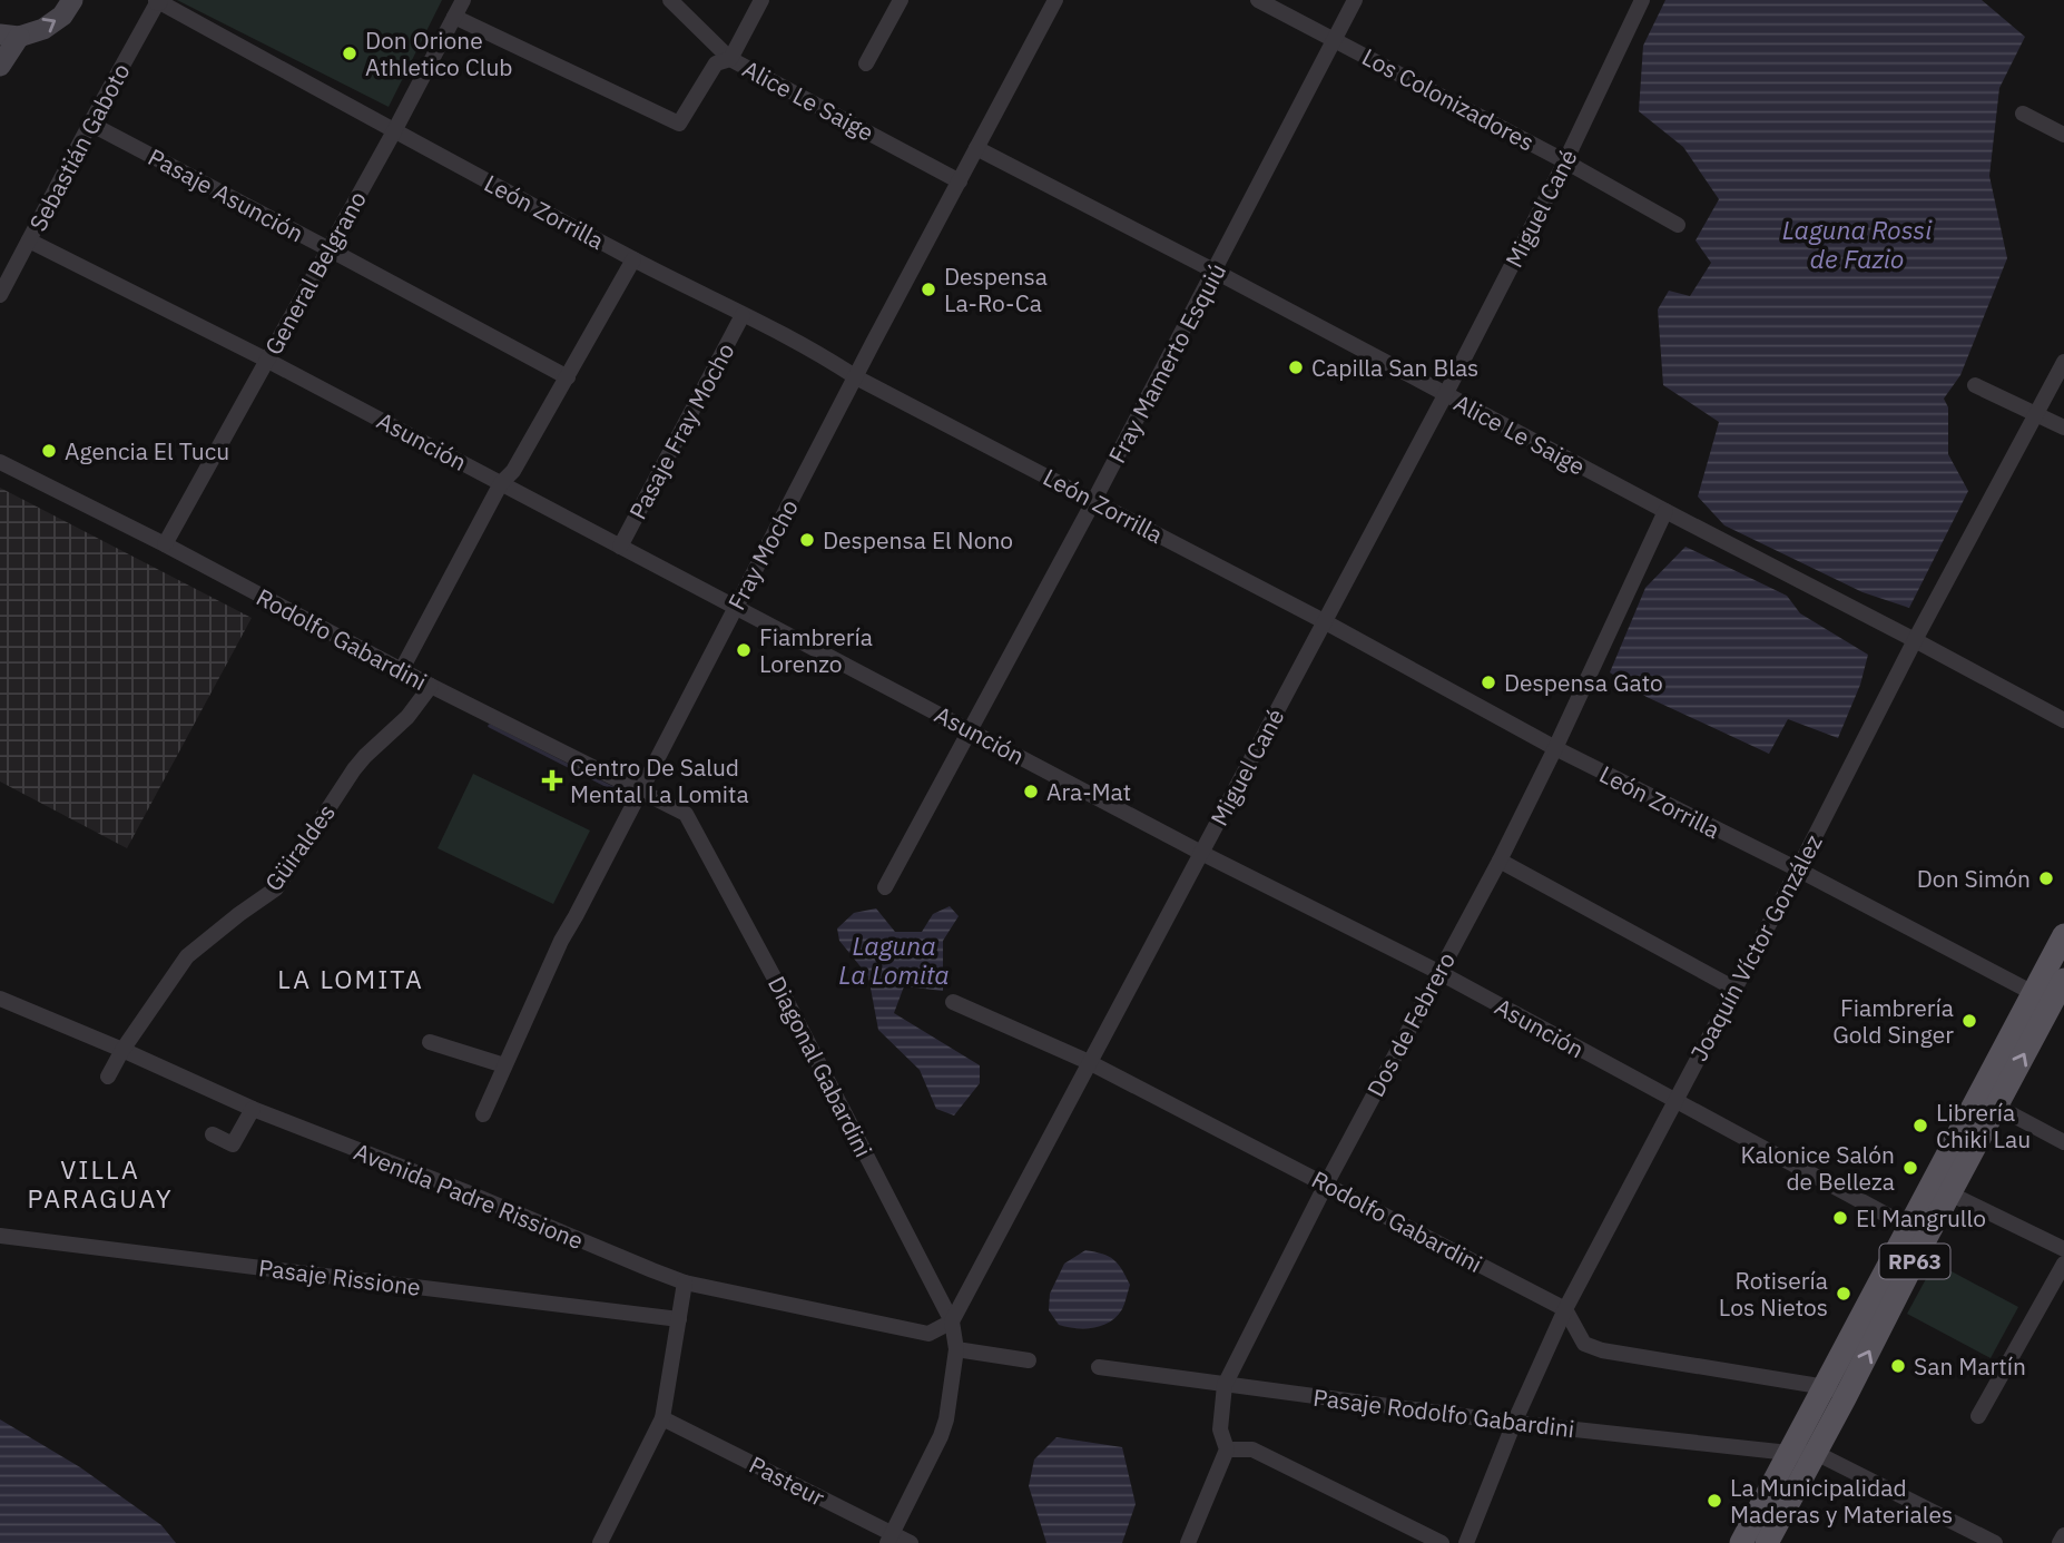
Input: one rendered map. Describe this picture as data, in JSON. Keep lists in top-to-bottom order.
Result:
{
  "streets": {
    "main road": ["RP63"],
    "street": [
      "Los Colonizadores",
      "Alice Le Saige",
      "Sebastián Gaboto",
      "Pasaje Asunción",
      "Miguel Cané",
      "León Zorrilla",
      "General Belgrano",
      "Fray Mamerto Esquiú",
      "Pasaje Fray Mocho",
      "Asunción",
      "Fray Mocho",
      "Rodolfo Gabardini",
      "Güiraldes",
      "Joaquín Víctor González",
      "Dos de Febrero",
      "Diagonal Gabardini",
      "Avenida Padre Rissione",
      "Pasaje Rissione",
      "Pasaje Rodolfo Gabardini",
      "Pasteur"
    ]
  },
  "crossings": [
    ["Los Colonizadores", "Miguel Cané"],
    ["Los Colonizadores", "Fray Mamerto Esquiú"],
    ["Alice Le Saige", "Miguel Cané"],
    ["Alice Le Saige", "Fray Mamerto Esquiú"],
    ["Alice Le Saige", "Fray Mocho"],
    ["Alice Le Saige", "Joaquín Víctor González"],
    ["Alice Le Saige", "Dos de Febrero"],
    ["Sebastián Gaboto", "Pasaje Asunción"],
    ["Sebastián Gaboto", "León Zorrilla"],
    ["Sebastián Gaboto", "Asunción"],
    ["Pasaje Asunción", "General Belgrano"],
    ["Miguel Cané", "León Zorrilla"],
    ["Miguel Cané", "Asunción"],
    ["Miguel Cané", "Rodolfo Gabardini"],
    ["Miguel Cané", "Diagonal Gabardini"],
    ["Miguel Cané", "Avenida Padre Rissione"],
    ["León Zorrilla", "General Belgrano"],
    ["León Zorrilla", "Fray Mamerto Esquiú"],
    ["León Zorrilla", "Pasaje Fray Mocho"],
    ["León Zorrilla", "Fray Mocho"],
    ["León Zorrilla", "Joaquín Víctor González"],
    ["León Zorrilla", "Dos de Febrero"],
    ["León Zorrilla", "RP63"],
    ["General Belgrano", "Asunción"],
    ["General Belgrano", "Rodolfo Gabardini"],
    ["Fray Mamerto Esquiú", "Asunción"],
    ["Pasaje Fray Mocho", "Asunción"],
    ["Asunción", "Fray Mocho"],
    ["Asunción", "Joaquín Víctor González"],
    ["Asunción", "Dos de Febrero"],
    ["Asunción", "RP63"],
    ["Fray Mocho", "Rodolfo Gabardini"],
    ["Rodolfo Gabardini", "Güiraldes"],
    ["Rodolfo Gabardini", "Joaquín Víctor González"],
    ["Rodolfo Gabardini", "Dos de Febrero"],
    ["Rodolfo Gabardini", "Diagonal Gabardini"],
    ["Güiraldes", "Avenida Padre Rissione"],
    ["Joaquín Víctor González", "Pasaje Rodolfo Gabardini"],
    ["Dos de Febrero", "Pasaje Rodolfo Gabardini"],
    ["Diagonal Gabardini", "Avenida Padre Rissione"],
    ["RP63", "Pasaje Rodolfo Gabardini"]
  ],
  "districts": ["LA LOMITA", "VILLA PARAGUAY"],
  "water": ["Laguna Rossi de Fazio", "Laguna La Lomita"],
  "places": {
    "other": [
      "Don Orione Athletico Club",
      "Despensa La-Ro-Ca",
      "Capilla San Blas",
      "Agencia El Tucu",
      "Despensa El Nono",
      "Fiambrería Lorenzo",
      "Despensa Gato",
      "Ara-Mat",
      "Don Simón",
      "Fiambrería Gold Singer",
      "Librería Chiki Lau",
      "Kalonice Salón de Belleza",
      "El Mangrullo",
      "Rotisería Los Nietos",
      "San Martín",
      "La Municipalidad Maderas y Materiales"
    ],
    "health": ["Centro De Salud Mental La Lomita"]
  }
}
